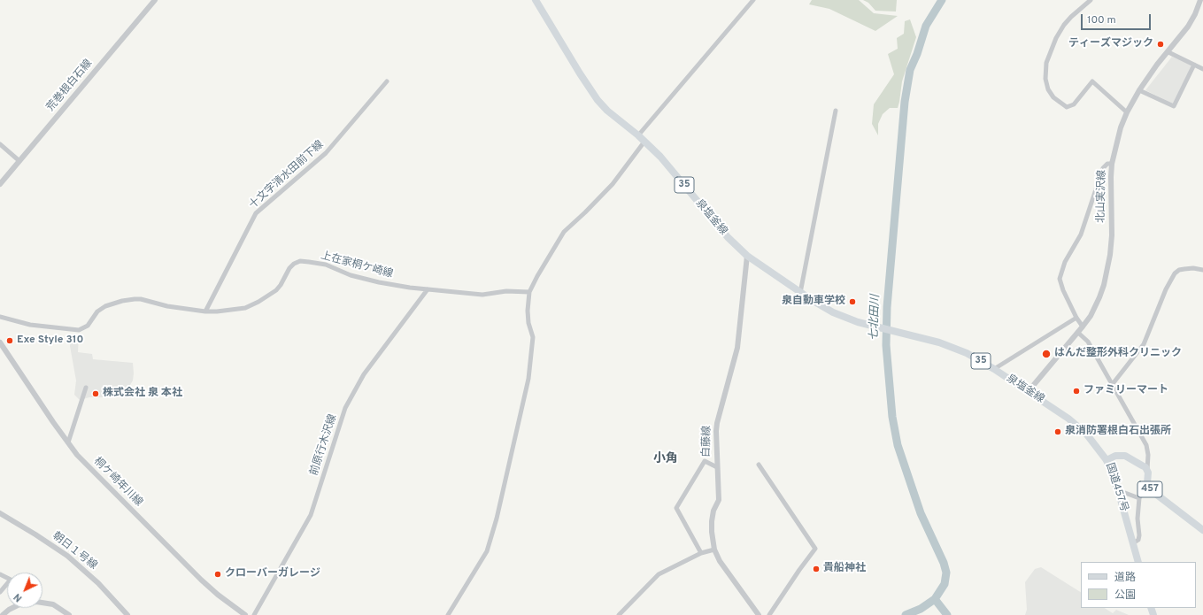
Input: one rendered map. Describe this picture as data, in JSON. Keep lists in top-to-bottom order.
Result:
{
  "streets": {
    "main road": [
      "35",
      "泉塩釜線",
      "国道457号",
      "457"
    ],
    "street": [
      "荒巻根白石線",
      "十文字清水田前下線",
      "北山実沢線",
      "上在家桐ケ崎線",
      "白藤線",
      "前原行木沢線",
      "桐ケ崎年川線",
      "朝日１号線"
    ]
  },
  "crossings": [
    ["十文字清水田前下線", "上在家桐ケ崎線"],
    ["北山実沢線", "泉塩釜線"],
    ["泉塩釜線", "白藤線"],
    ["泉塩釜線", "国道457号"],
    ["上在家桐ケ崎線", "前原行木沢線"],
    ["国道457号", "457"]
  ],
  "districts": ["小角"],
  "water": ["七北田川"],
  "places": [
    "ティーズマジック",
    "泉自動車学校",
    "Exe Style 310",
    "はんだ整形外科クリニック",
    "ファミリーマート",
    "株式会社 泉 本社",
    "泉消防署根白石出張所",
    "貴船神社",
    "クローバーガレージ"
  ],
  "legend": ["道路", "公園"],
  "scale_bar": "100 m",
  "north": "bottom left"
}
